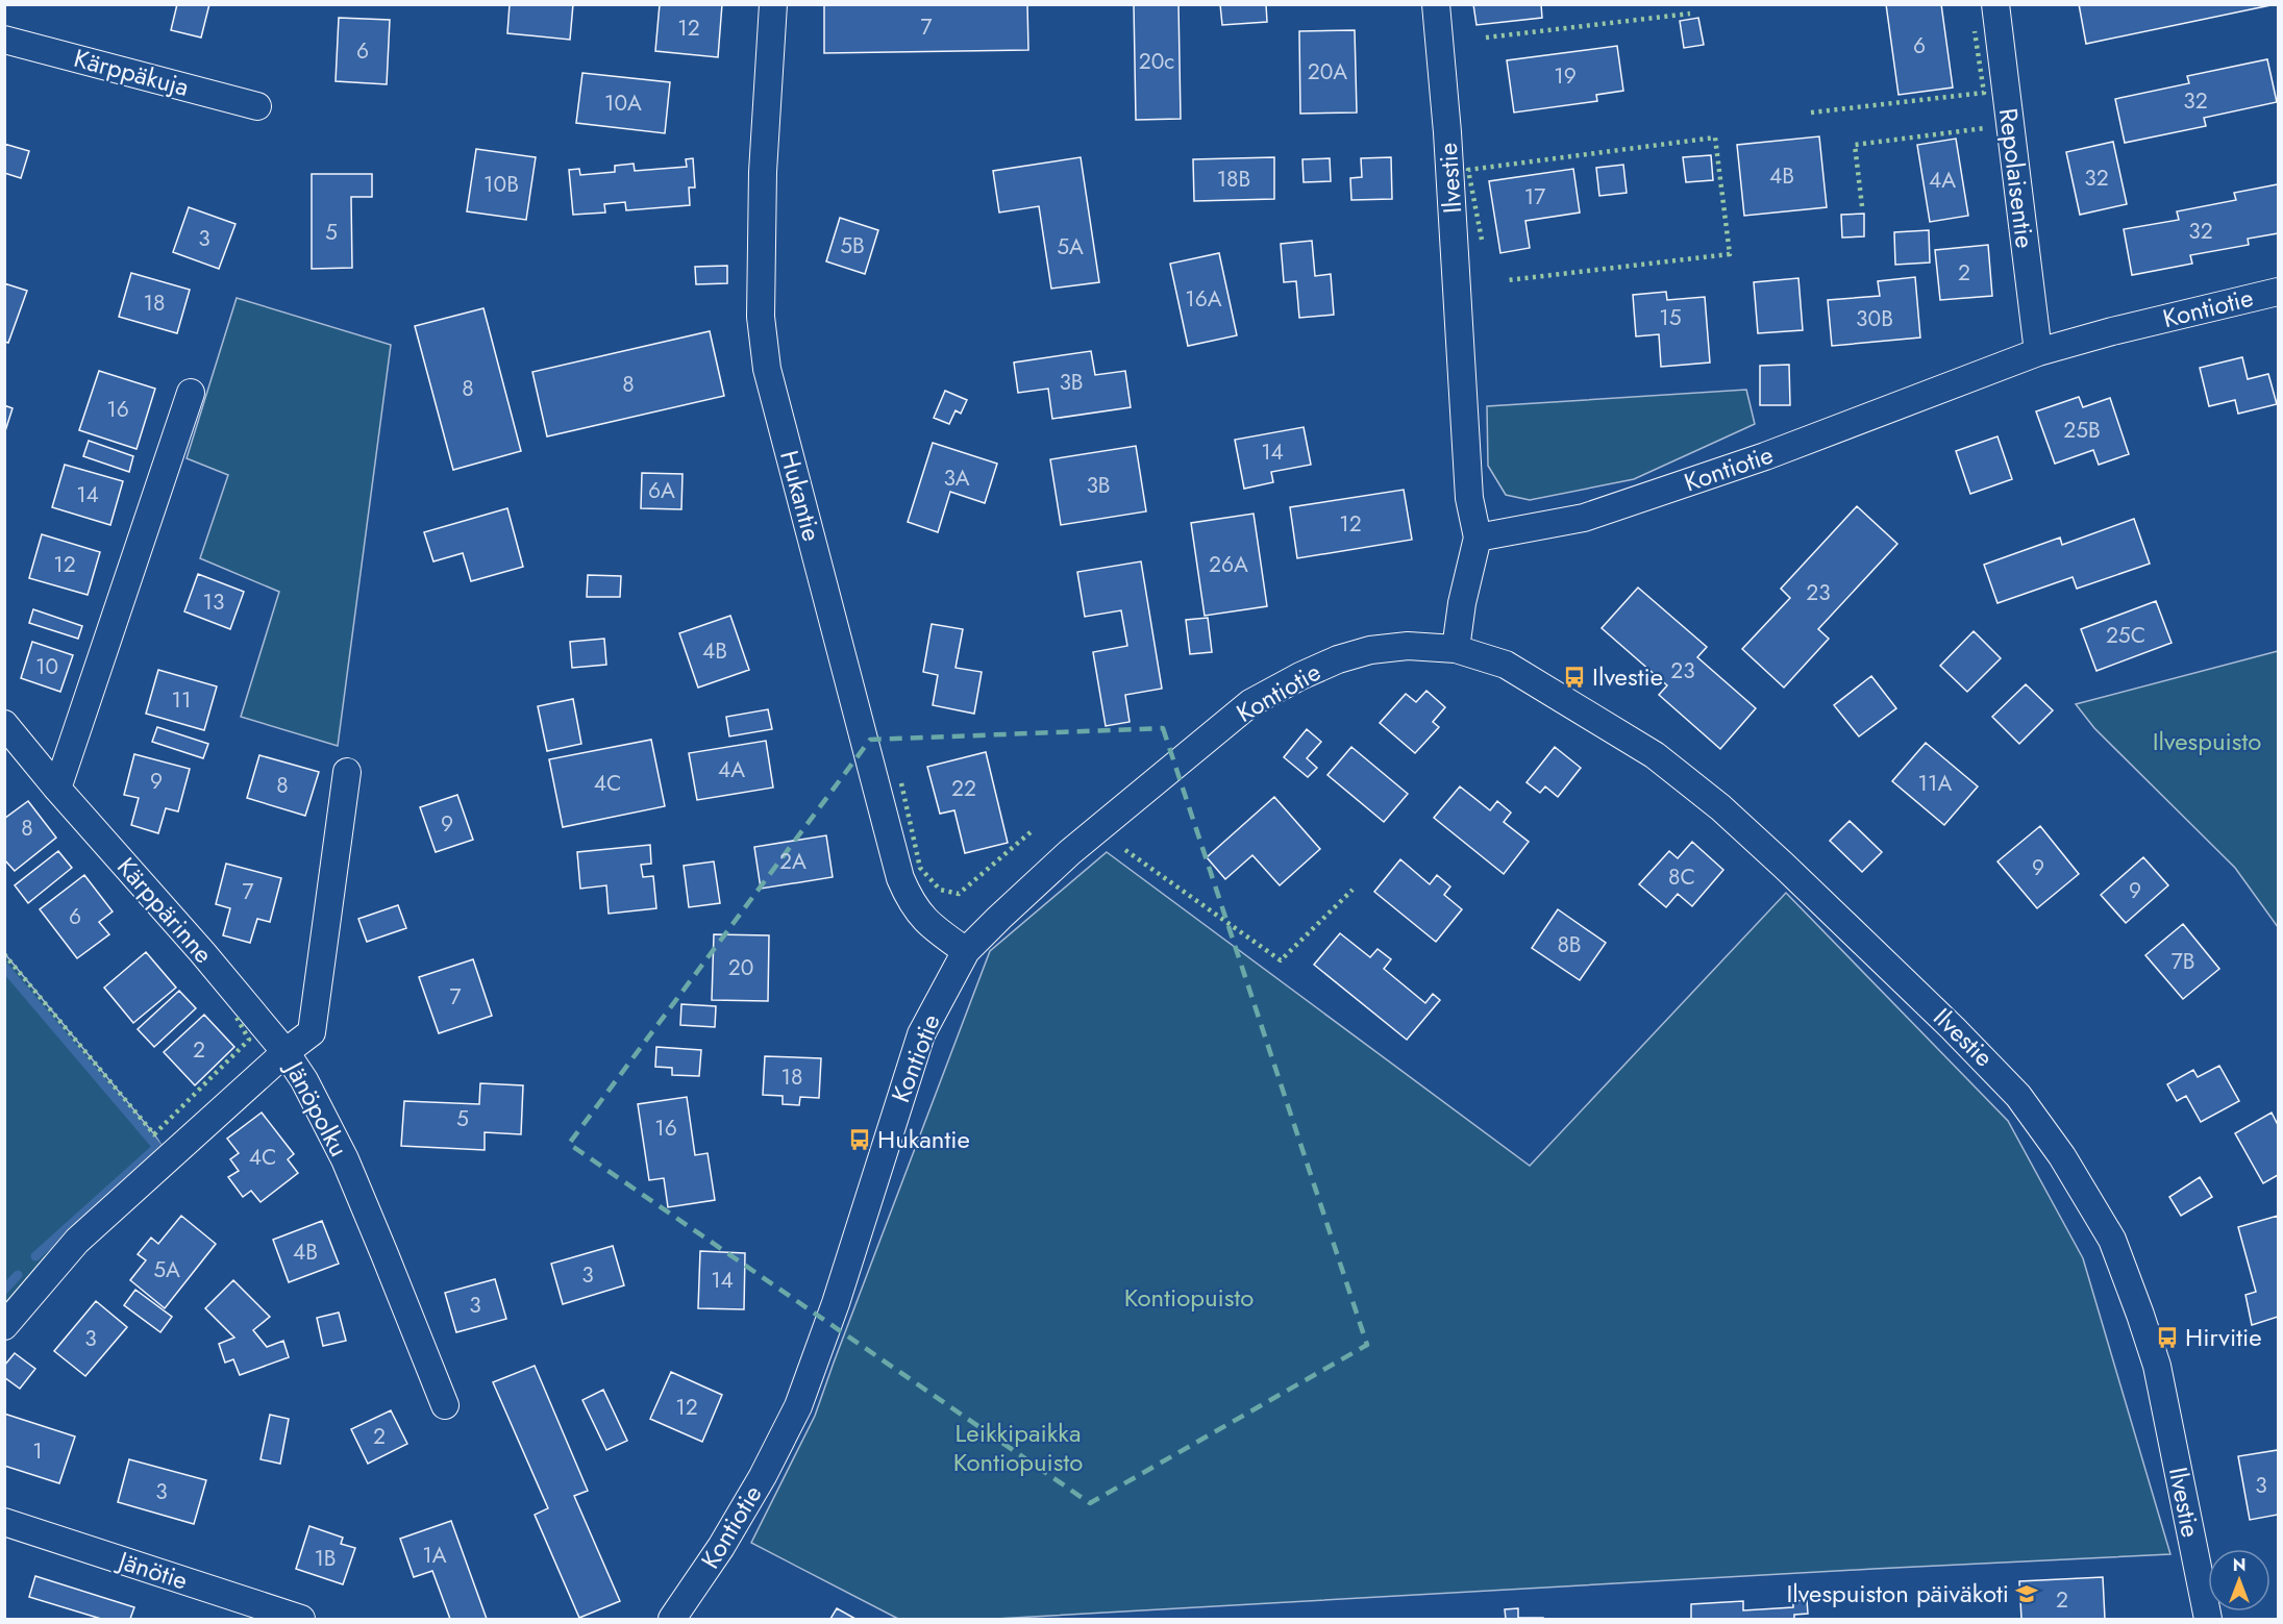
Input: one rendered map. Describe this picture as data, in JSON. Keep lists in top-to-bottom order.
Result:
{
  "streets": {
    "street": [
      "Kärppäkuja",
      "Ilvestie",
      "Repolaisentie",
      "Kontiotie",
      "Hukantie",
      "Kärppärinne",
      "Jänöpolku",
      "Jänötie"
    ]
  },
  "crossings": [
    ["Ilvestie", "Kontiotie"],
    ["Repolaisentie", "Kontiotie"],
    ["Kontiotie", "Hukantie"],
    ["Kärppärinne", "Jänöpolku"]
  ],
  "parks": ["Ilvespuisto", "Kontiopuisto", "Leikkipaikka Kontiopuisto"],
  "places": {
    "bus stop": ["Ilvestie", "Hukantie", "Hirvitie"],
    "school or university": ["Ilvespuiston päiväkoti"]
  },
  "house_numbers": [
    "7",
    "12",
    "6",
    "6",
    "20c",
    "20A",
    "19",
    "32",
    "10A",
    "4B",
    "32",
    "18B",
    "4A",
    "10B",
    "17",
    "32",
    "5",
    "3",
    "5B",
    "5A",
    "2",
    "16A",
    "18",
    "15",
    "30B",
    "3B",
    "8",
    "8",
    "16",
    "25B",
    "14",
    "3A",
    "3B",
    "6A",
    "14",
    "12",
    "12",
    "26A",
    "23",
    "13",
    "25C",
    "4B",
    "10",
    "23",
    "11",
    "4A",
    "9",
    "4C",
    "11A",
    "8",
    "22",
    "9",
    "8",
    "2A",
    "9",
    "8C",
    "9",
    "7",
    "6",
    "8B",
    "7B",
    "20",
    "7",
    "2",
    "18",
    "5",
    "16",
    "4C",
    "4B",
    "5A",
    "3",
    "14",
    "3",
    "3",
    "12",
    "2",
    "1",
    "3",
    "3",
    "1A",
    "1B",
    "2"
  ],
  "north": "top"
}
